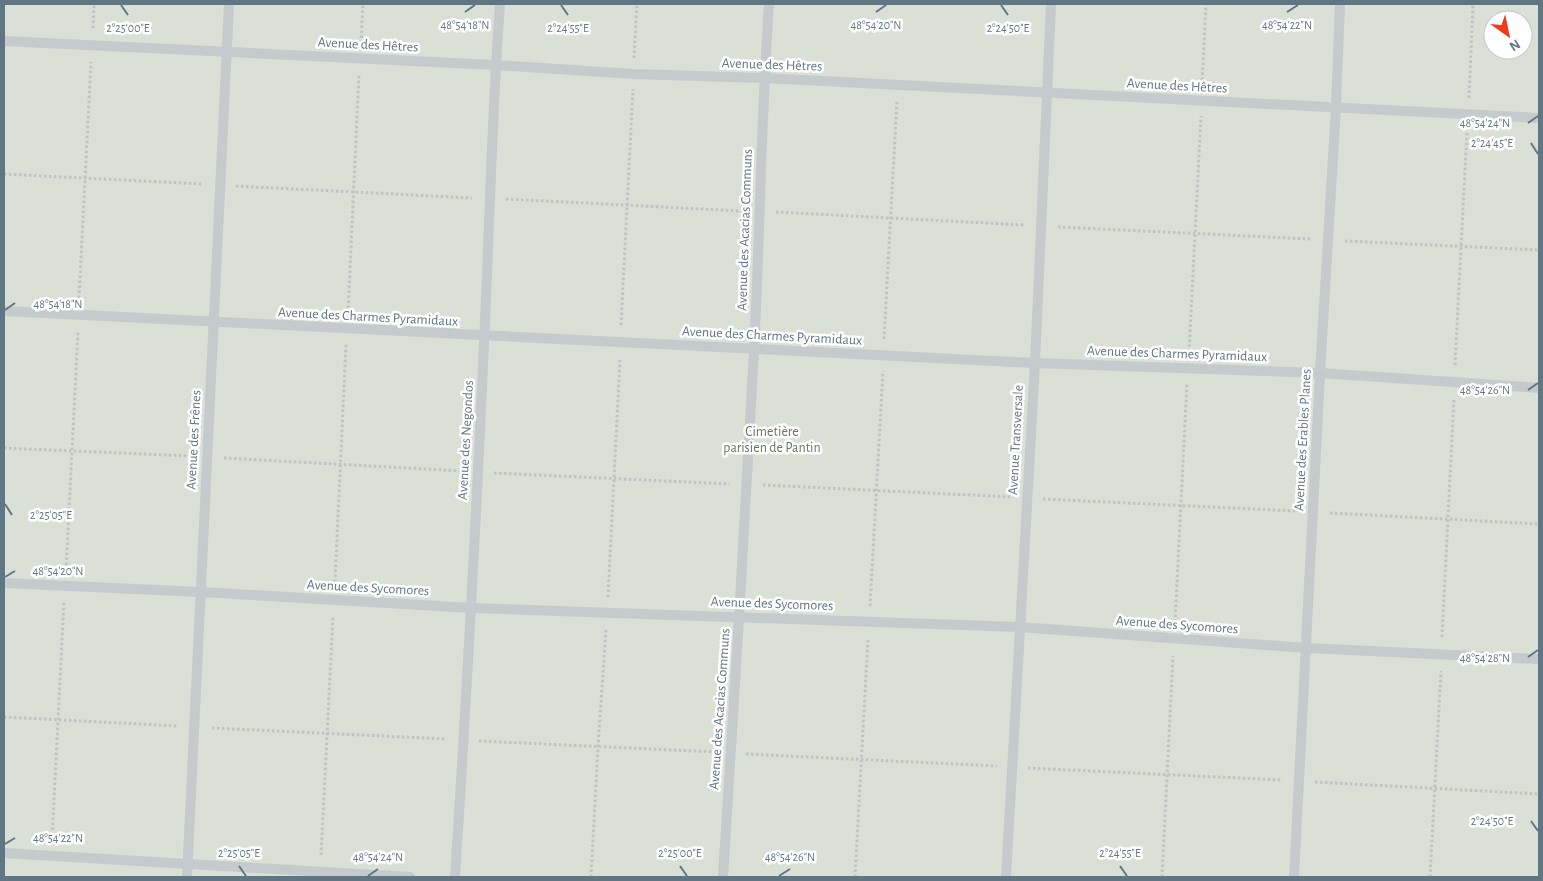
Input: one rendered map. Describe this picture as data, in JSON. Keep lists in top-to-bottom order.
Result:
{
  "streets": {
    "lane": [
      "Avenue des Hêtres",
      "Avenue des Acacias Communs",
      "Avenue des Charmes Pyramidaux",
      "Avenue des Frênes",
      "Avenue des Negondos",
      "Avenue Transversale",
      "Avenue des Erables Planes",
      "Avenue des Sycomores"
    ]
  },
  "crossings": [
    ["Avenue des Hêtres", "Avenue des Acacias Communs"],
    ["Avenue des Hêtres", "Avenue des Frênes"],
    ["Avenue des Hêtres", "Avenue des Negondos"],
    ["Avenue des Hêtres", "Avenue Transversale"],
    ["Avenue des Hêtres", "Avenue des Erables Planes"],
    ["Avenue des Acacias Communs", "Avenue des Charmes Pyramidaux"],
    ["Avenue des Acacias Communs", "Avenue des Sycomores"],
    ["Avenue des Charmes Pyramidaux", "Avenue des Frênes"],
    ["Avenue des Charmes Pyramidaux", "Avenue des Negondos"],
    ["Avenue des Charmes Pyramidaux", "Avenue Transversale"],
    ["Avenue des Charmes Pyramidaux", "Avenue des Erables Planes"],
    ["Avenue des Frênes", "Avenue des Sycomores"],
    ["Avenue des Negondos", "Avenue des Sycomores"],
    ["Avenue Transversale", "Avenue des Sycomores"],
    ["Avenue des Erables Planes", "Avenue des Sycomores"]
  ],
  "parks": ["Cimetière parisien de Pantin"],
  "north": "bottom right",
  "coordinates": [
    "48°54'18\"N",
    "48°54'20\"N",
    "48°54'22\"N",
    "2°25'00\"E",
    "2°24'55\"E",
    "2°24'50\"E",
    "48°54'24\"N",
    "2°24'45\"E",
    "48°54'26\"N",
    "2°25'05\"E",
    "48°54'28\"N"
  ]
}
